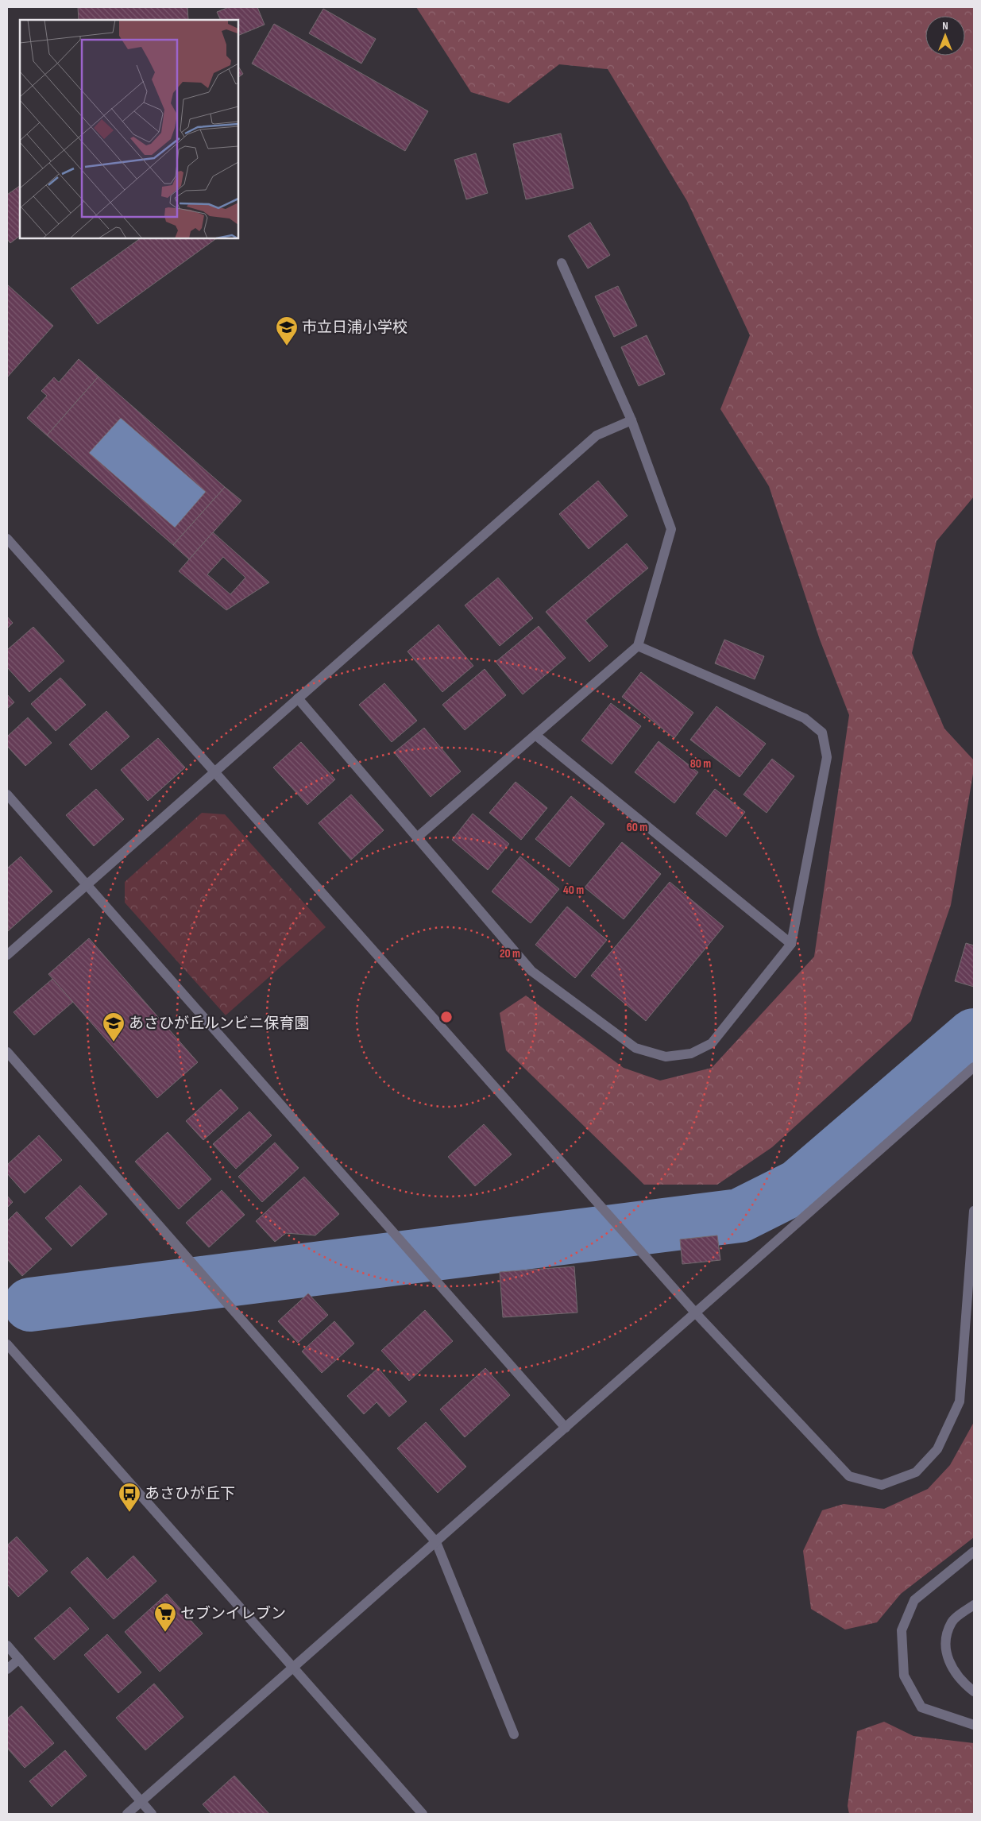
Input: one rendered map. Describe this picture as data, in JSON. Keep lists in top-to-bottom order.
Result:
{
  "places": {
    "school or university": ["市立日浦小学校", "あさひが丘ルンビニ保育園"],
    "bus stop": ["あさひが丘下"],
    "supermarket": ["セブンイレブン"]
  },
  "north": "top",
  "rings": [
    "80 m",
    "60 m",
    "40 m",
    "20 m"
  ]
}
